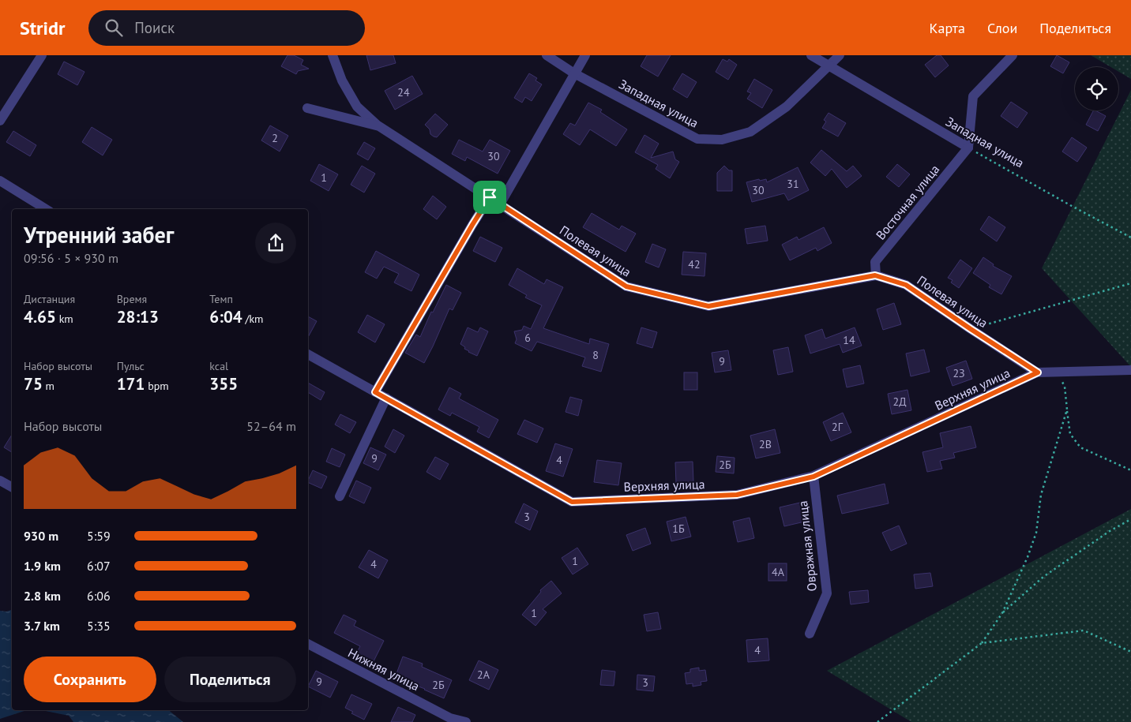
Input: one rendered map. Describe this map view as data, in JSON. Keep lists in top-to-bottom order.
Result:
{
  "streets": {
    "street": [
      "Западная улица",
      "Восточная улица",
      "Полевая улица",
      "Верхняя улица",
      "Овражная улица",
      "Нижняя улица"
    ]
  },
  "crossings": [
    ["Западная улица", "Восточная улица"],
    ["Восточная улица", "Полевая улица"],
    ["Полевая улица", "Верхняя улица"],
    ["Верхняя улица", "Овражная улица"]
  ],
  "house_numbers": [
    "24",
    "2",
    "30",
    "1",
    "31",
    "30",
    "42",
    "6",
    "14",
    "8",
    "9",
    "2З",
    "2Д",
    "2Г",
    "2В",
    "9",
    "4",
    "2Б",
    "3",
    "1Б",
    "1",
    "4",
    "4А",
    "1",
    "4",
    "2А",
    "9",
    "3",
    "2Б"
  ],
  "page": {
    "header": "Stridr",
    "search": "Поиск",
    "nav": ["Карта", "Слои", "Поделиться"],
    "heading": ["Утренний забег", "09:56 · 5 × 930 m"],
    "stats": [
      ["Дистанция", "4.65 km"],
      ["Время", "28:13"],
      ["Темп", "6:04 /km"],
      ["Набор высоты", "75 m"],
      ["Пульс", "171 bpm"],
      ["kcal", "355"]
    ],
    "chart": ["Набор высоты", "52–64 m"],
    "list": [
      {
        "name": "930 m",
        "note": "5:59"
      },
      {
        "name": "1.9 km",
        "note": "6:07"
      },
      {
        "name": "2.8 km",
        "note": "6:06"
      },
      {
        "name": "3.7 km",
        "note": "5:35"
      }
    ],
    "buttons": ["Сохранить", "Поделиться"]
  }
}
